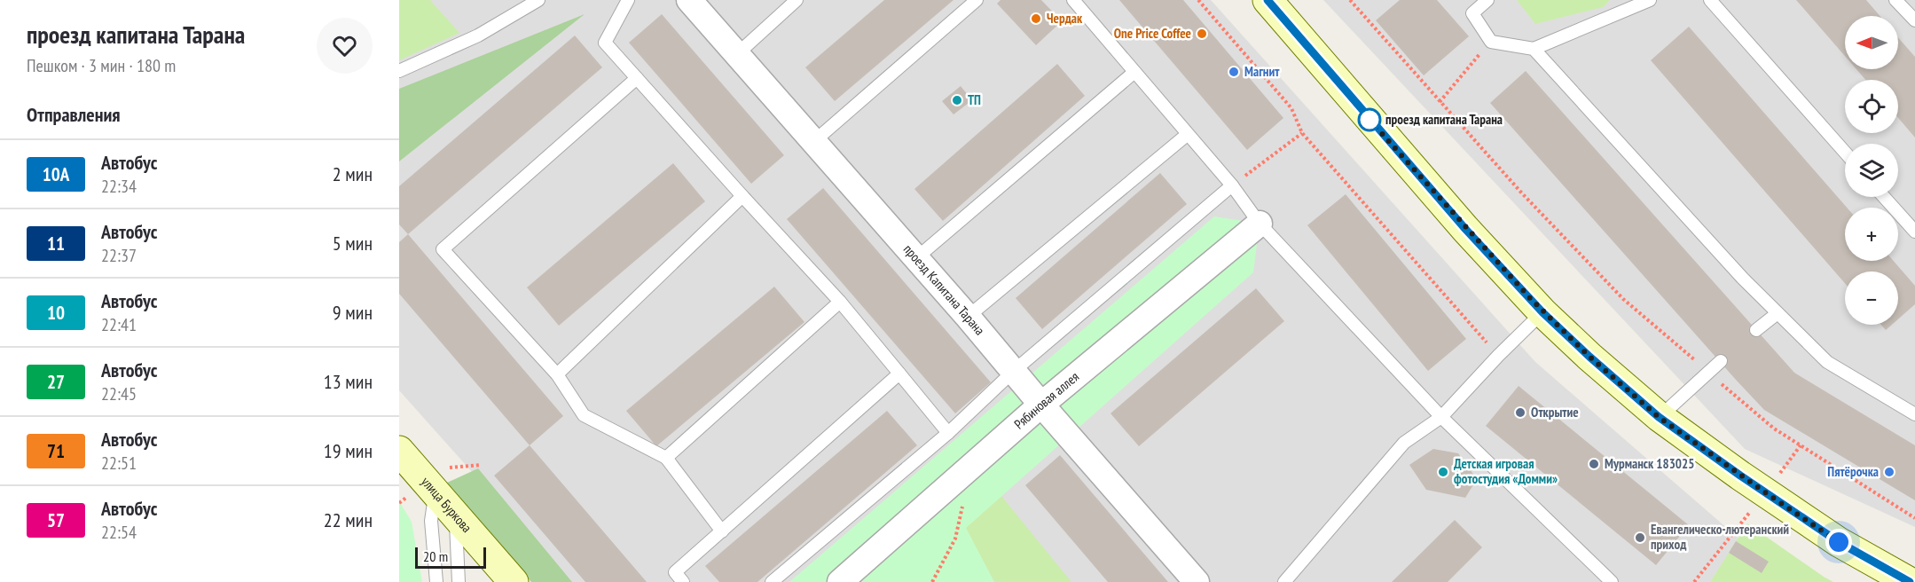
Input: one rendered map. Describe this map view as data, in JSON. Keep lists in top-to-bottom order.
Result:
{
  "streets": {
    "main road": ["улица Буркова"],
    "street": ["проезд Капитана Тарана", "Рябиновая аллея"]
  },
  "crossings": [
    ["проезд Капитана Тарана", "Рябиновая аллея"]
  ],
  "places": [
    "Чердак",
    "One Price Coffee",
    "Магнит",
    "ТП",
    "проезд капитана Тарана",
    "Открытие",
    "Мурманск 183025",
    "Детская игровая фотостудия «Домми»",
    "Пятёрочка",
    "Евангелическо-лютеранский приход"
  ],
  "lines": ["bus line 10А"],
  "scale_bar": "20 m",
  "north": "left",
  "page": {
    "heading": [
      ["проезд капитана Тарана", "Пешком · 3 мин · 180 m"],
      "Отправления"
    ],
    "map_buttons": ["+", "−"],
    "list": [
      {
        "mark": "10А",
        "name": "Автобус",
        "note": "22:34",
        "value": "2 мин"
      },
      {
        "mark": "11",
        "name": "Автобус",
        "note": "22:37",
        "value": "5 мин"
      },
      {
        "mark": "10",
        "name": "Автобус",
        "note": "22:41",
        "value": "9 мин"
      },
      {
        "mark": "27",
        "name": "Автобус",
        "note": "22:45",
        "value": "13 мин"
      },
      {
        "mark": "71",
        "name": "Автобус",
        "note": "22:51",
        "value": "19 мин"
      },
      {
        "mark": "57",
        "name": "Автобус",
        "note": "22:54",
        "value": "22 мин"
      }
    ],
    "scale": "20 m"
  }
}
